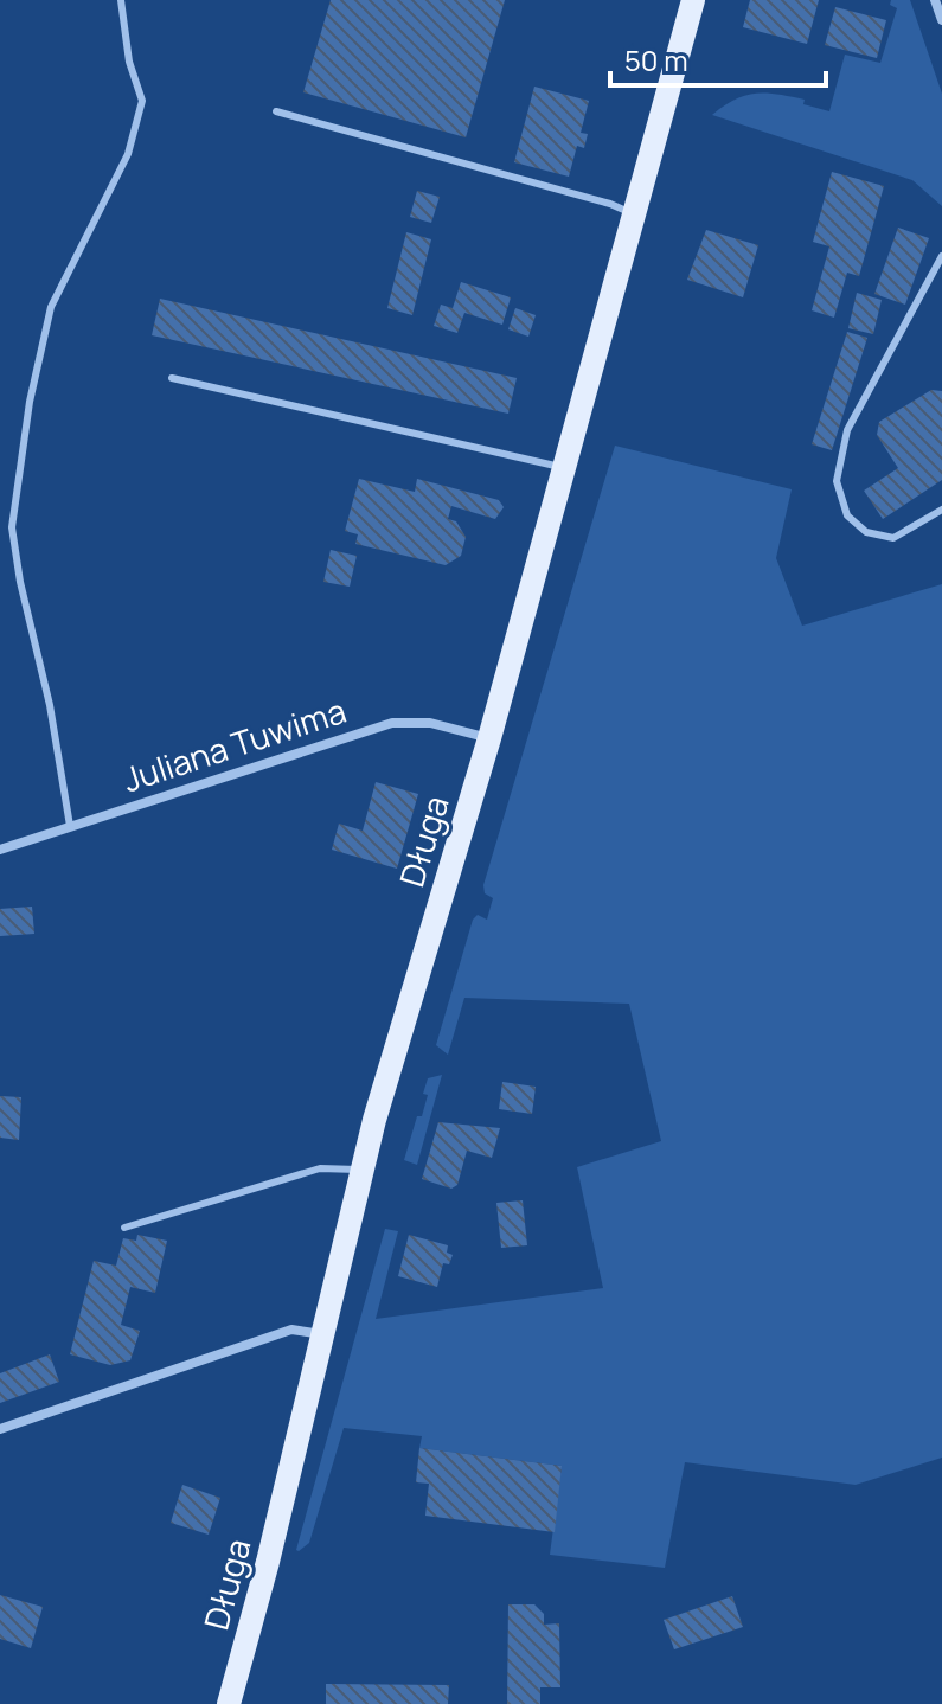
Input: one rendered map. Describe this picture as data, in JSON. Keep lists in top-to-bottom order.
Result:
{
  "streets": {
    "main road": ["Długa"],
    "street": ["Juliana Tuwima"]
  },
  "crossings": [
    ["Juliana Tuwima", "Długa"]
  ],
  "scale_bar": "50 m"
}
